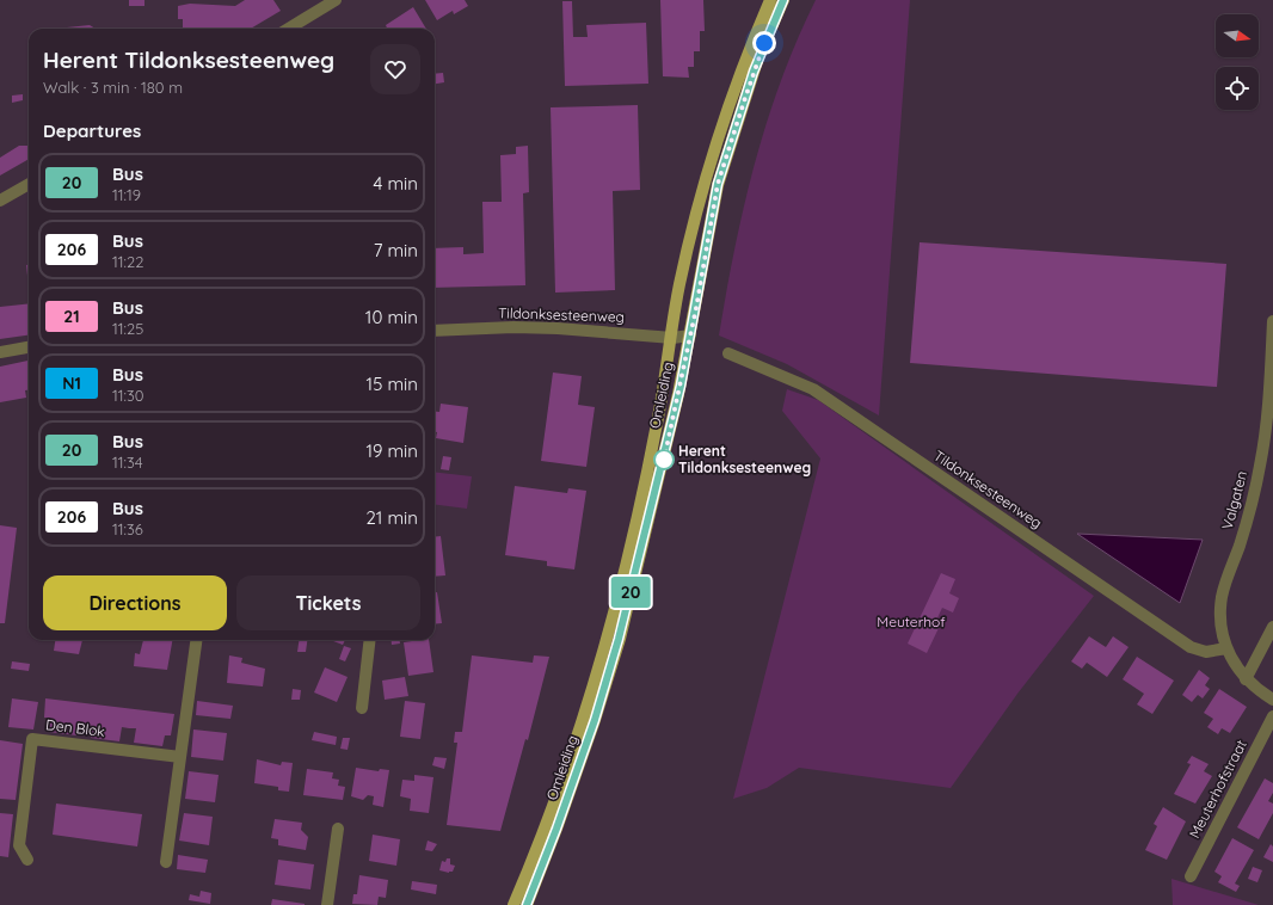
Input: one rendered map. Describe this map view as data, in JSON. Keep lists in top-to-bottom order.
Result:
{
  "streets": {
    "main road": ["Omleiding"],
    "street": [
      "Tildonksesteenweg",
      "Valgaten",
      "Den Blok",
      "Meuterhofstraat"
    ]
  },
  "crossings": [
    ["Tildonksesteenweg", "Omleiding"],
    ["Tildonksesteenweg", "Valgaten"]
  ],
  "parks": ["Meuterhof"],
  "places": ["Herent Tildonksesteenweg"],
  "lines": ["bus line 20"],
  "north": "right",
  "page": {
    "on_map": "20",
    "heading": [
      ["Herent Tildonksesteenweg", "Walk · 3 min · 180 m"],
      "Departures"
    ],
    "list": [
      {
        "mark": "20",
        "name": "Bus",
        "note": "11:19",
        "value": "4 min"
      },
      {
        "mark": "206",
        "name": "Bus",
        "note": "11:22",
        "value": "7 min"
      },
      {
        "mark": "21",
        "name": "Bus",
        "note": "11:25",
        "value": "10 min"
      },
      {
        "mark": "N1",
        "name": "Bus",
        "note": "11:30",
        "value": "15 min"
      },
      {
        "mark": "20",
        "name": "Bus",
        "note": "11:34",
        "value": "19 min"
      },
      {
        "mark": "206",
        "name": "Bus",
        "note": "11:36",
        "value": "21 min"
      }
    ],
    "buttons": ["Directions", "Tickets"]
  }
}
